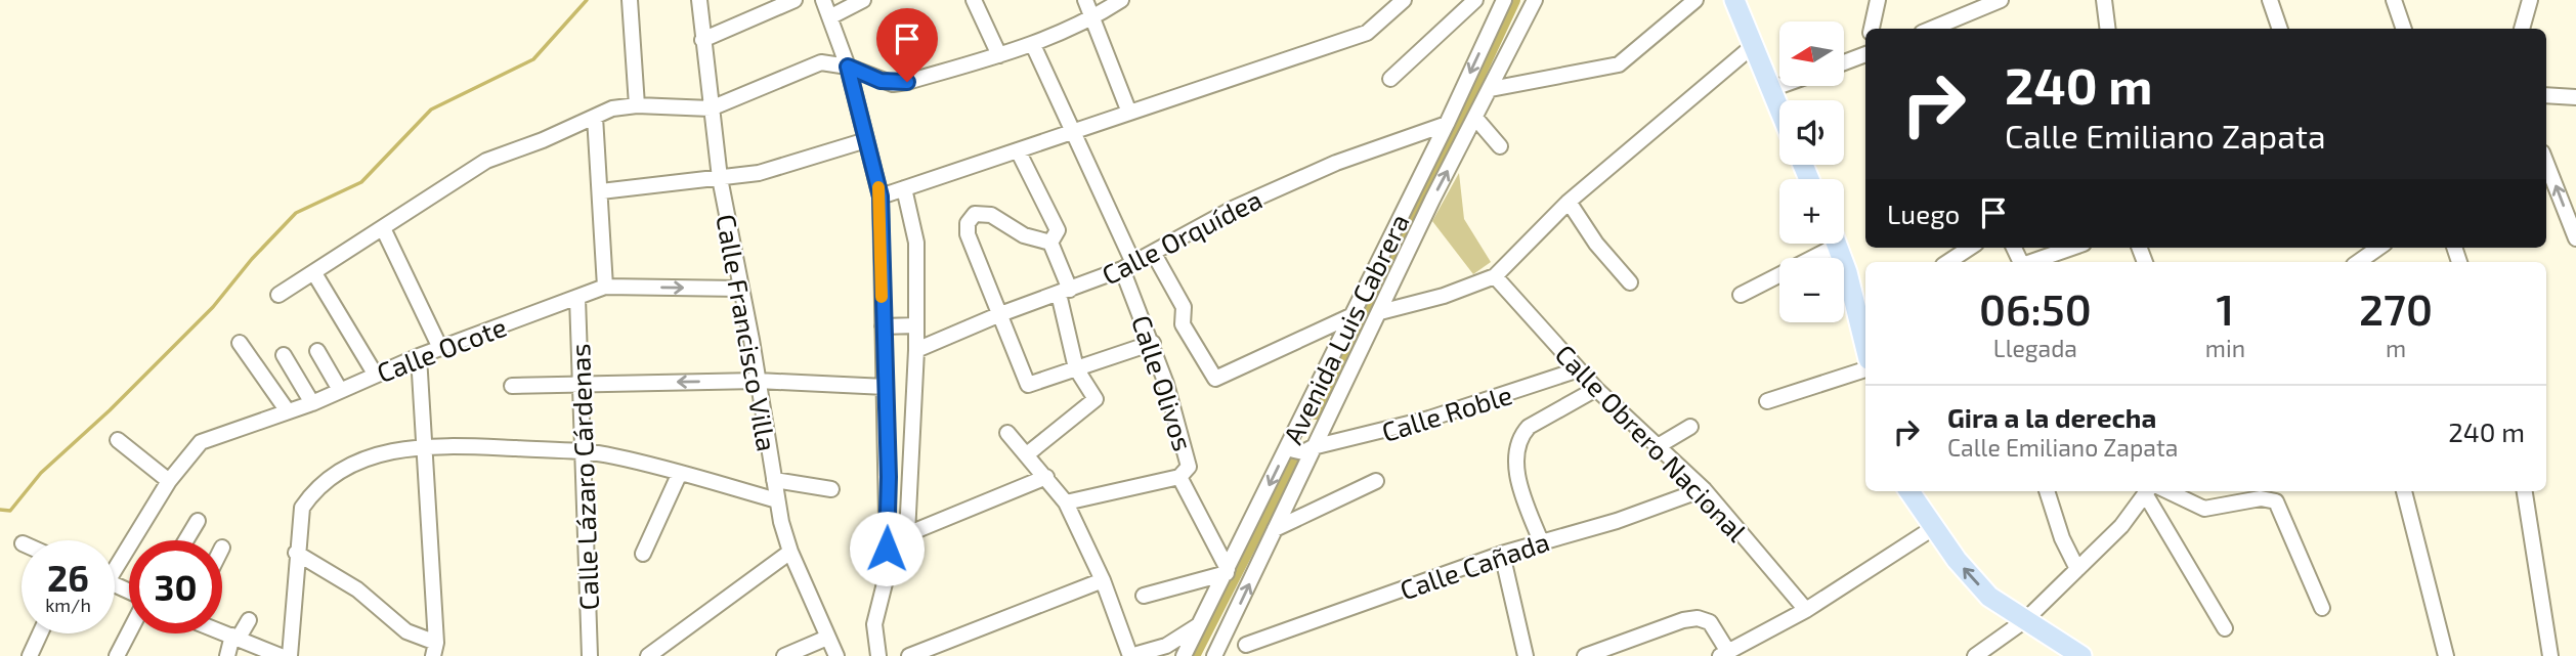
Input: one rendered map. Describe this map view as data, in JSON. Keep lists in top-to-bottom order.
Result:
{
  "streets": {
    "street": [
      "Calle Orquídea",
      "Avenida Luis Cabrera",
      "Calle Francisco Villa",
      "Calle Ocote",
      "Calle Olivos",
      "Calle Roble",
      "Calle Obrero Nacional",
      "Calle Lázaro Cárdenas",
      "Calle Cañada"
    ]
  },
  "crossings": [
    ["Calle Orquídea", "Avenida Luis Cabrera"],
    ["Calle Orquídea", "Calle Olivos"],
    ["Avenida Luis Cabrera", "Calle Olivos"],
    ["Avenida Luis Cabrera", "Calle Roble"],
    ["Calle Francisco Villa", "Calle Ocote"],
    ["Calle Ocote", "Calle Lázaro Cárdenas"],
    ["Calle Roble", "Calle Obrero Nacional"],
    ["Calle Obrero Nacional", "Calle Cañada"]
  ],
  "north": "left",
  "page": {
    "map_buttons": ["+", "−"],
    "turn": ["240 m", "Calle Emiliano Zapata"],
    "then": "Luego",
    "eta": [
      "06:50",
      "Llegada",
      "1",
      "min",
      "270",
      "m"
    ],
    "list": [
      {
        "name": "Gira a la derecha",
        "note": "Calle Emiliano Zapata",
        "value": "240 m"
      }
    ],
    "speed": "26 km/h",
    "limit": "30"
  }
}
